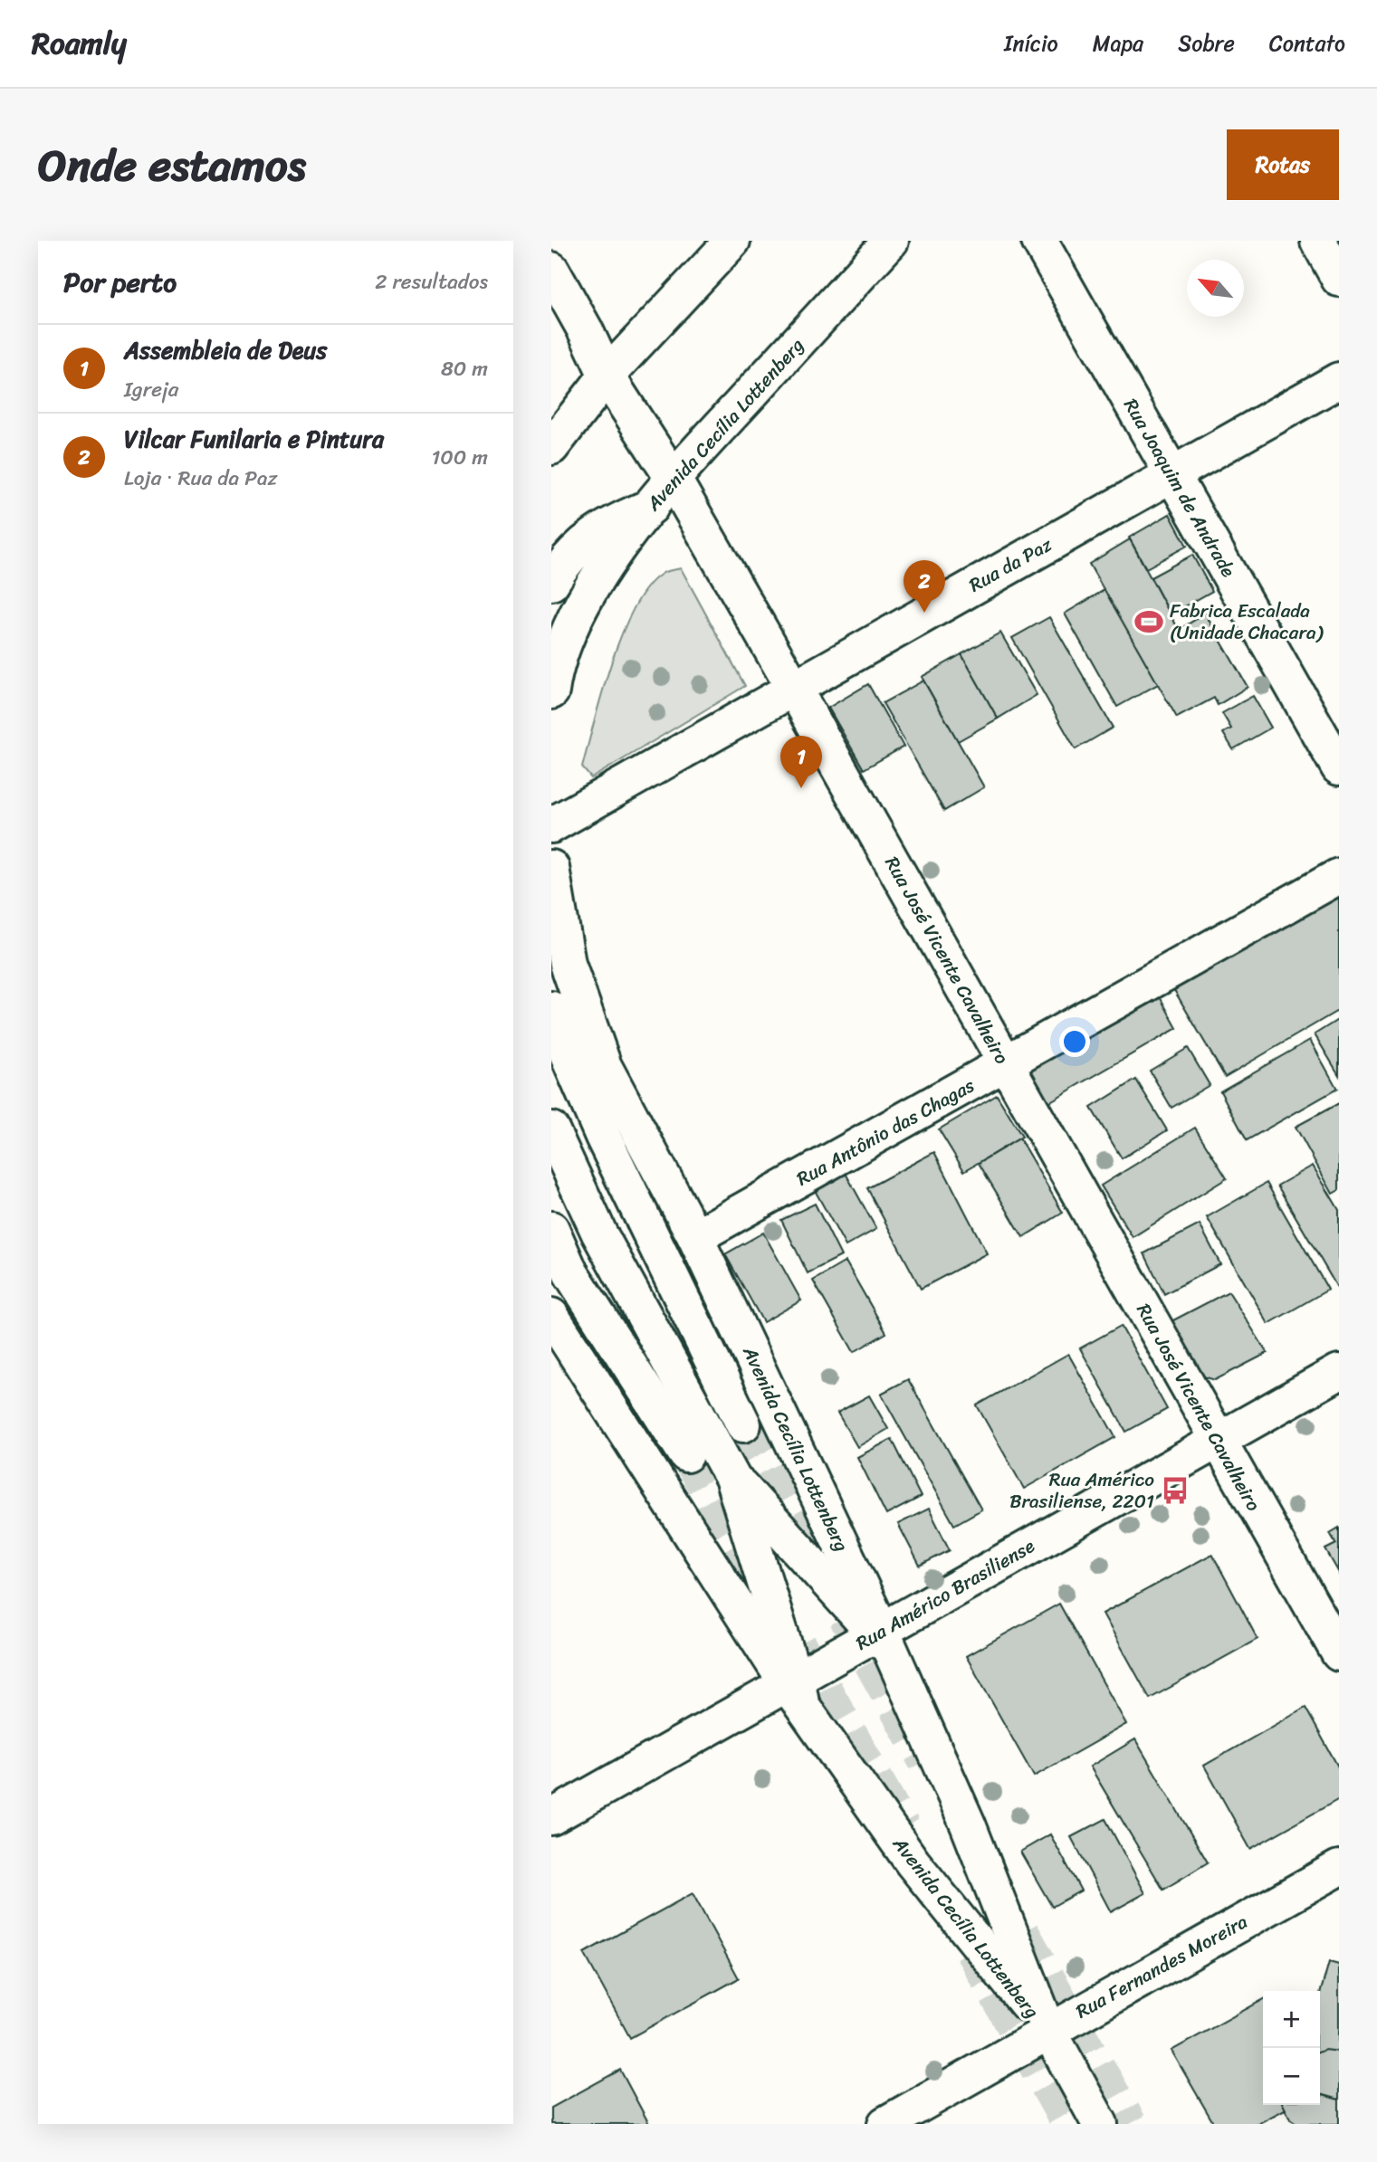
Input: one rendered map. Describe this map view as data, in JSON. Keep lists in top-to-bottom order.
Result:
{
  "streets": {
    "street": [
      "Avenida Cecília Lottenberg",
      "Rua Joaquim de Andrade",
      "Rua da Paz",
      "Rua José Vicente Cavalheiro",
      "Rua Antônio das Chagas",
      "Rua Américo Brasiliense",
      "Rua Fernandes Moreira"
    ]
  },
  "crossings": [
    ["Avenida Cecília Lottenberg", "Rua José Vicente Cavalheiro"],
    ["Avenida Cecília Lottenberg", "Rua Antônio das Chagas"],
    ["Avenida Cecília Lottenberg", "Rua Américo Brasiliense"],
    ["Avenida Cecília Lottenberg", "Rua Fernandes Moreira"],
    ["Rua Joaquim de Andrade", "Rua da Paz"],
    ["Rua da Paz", "Rua José Vicente Cavalheiro"],
    ["Rua José Vicente Cavalheiro", "Rua Antônio das Chagas"],
    ["Rua José Vicente Cavalheiro", "Rua Américo Brasiliense"]
  ],
  "places": {
    "sports": ["Fabrica Escalada (Unidade Chacara)"],
    "bus stop": ["Rua Américo Brasiliense, 2201"]
  },
  "north": "top left",
  "page": {
    "header": "Roamly",
    "nav": [
      "Início",
      "Mapa",
      "Sobre",
      "Contato"
    ],
    "title": "Onde estamos",
    "buttons": "Rotas",
    "heading": ["Por perto", "2 resultados"],
    "list": [
      {
        "mark": "1",
        "name": "Assembleia de Deus",
        "note": "Igreja",
        "value": "80 m"
      },
      {
        "mark": "2",
        "name": "Vilcar Funilaria e Pintura",
        "note": "Loja · Rua da Paz",
        "value": "100 m"
      }
    ],
    "pins": ["2", "1"],
    "map_buttons": ["+", "−"]
  }
}
